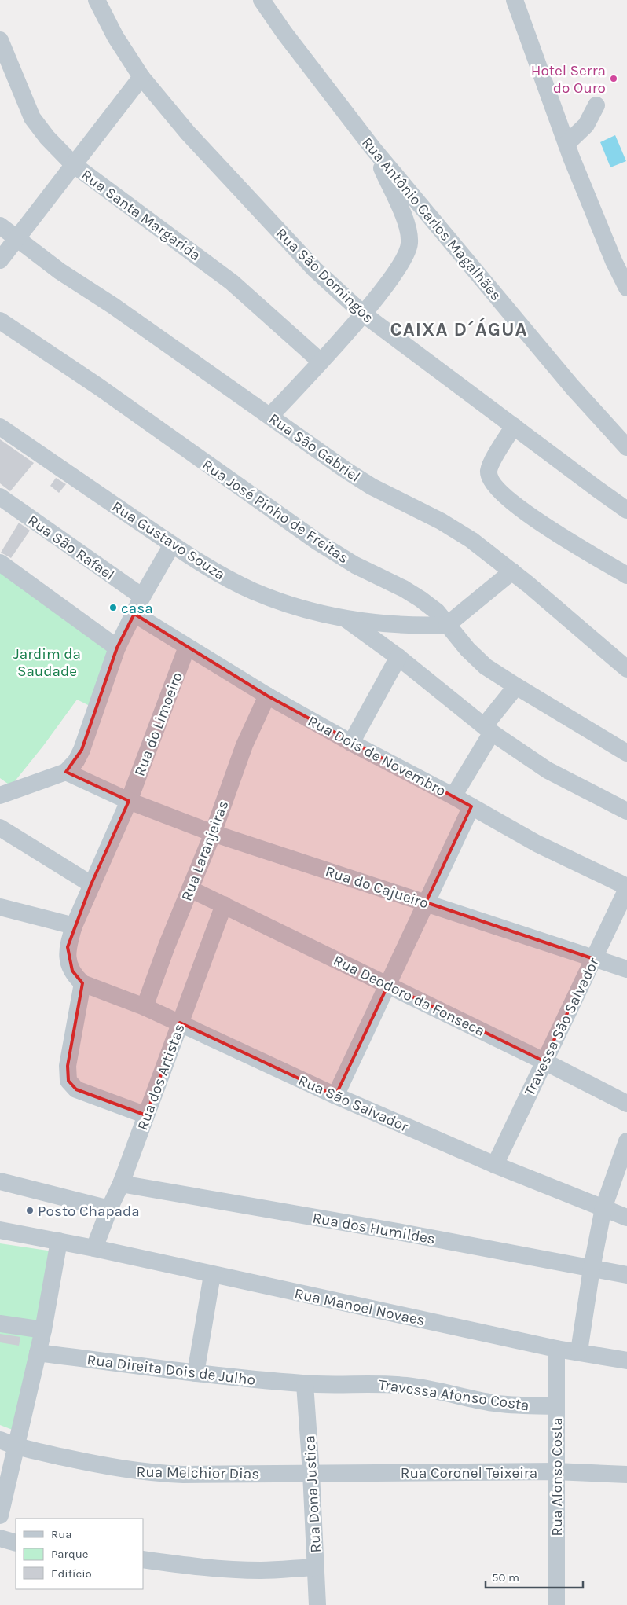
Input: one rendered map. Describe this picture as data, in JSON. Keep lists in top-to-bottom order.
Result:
{
  "streets": {
    "street": [
      "Rua Santa Margarida",
      "Rua Antônio Carlos Magalhães",
      "Rua São Domingos",
      "Rua São Gabriel",
      "Rua José Pinho de Freitas",
      "Rua Gustavo Souza",
      "Rua São Rafael",
      "Rua do Limoeiro",
      "Rua Dois de Novembro",
      "Rua Laranjeiras",
      "Rua do Cajueiro",
      "Rua Deodoro da Fonseca",
      "Travessa São Salvador",
      "Rua dos Artistas",
      "Rua São Salvador",
      "Rua dos Humildes",
      "Rua Manoel Novaes",
      "Rua Direita Dois de Julho",
      "Travessa Afonso Costa",
      "Rua Melchior Dias",
      "Rua Coronel Teixeira",
      "Rua Afonso Costa",
      "Rua Dona Justica"
    ]
  },
  "crossings": [
    ["Rua José Pinho de Freitas", "Rua Gustavo Souza"],
    ["Rua do Limoeiro", "Rua Dois de Novembro"],
    ["Rua do Limoeiro", "Rua do Cajueiro"],
    ["Rua Dois de Novembro", "Rua Laranjeiras"],
    ["Rua Laranjeiras", "Rua do Cajueiro"],
    ["Rua Laranjeiras", "Rua Deodoro da Fonseca"],
    ["Rua Laranjeiras", "Rua São Salvador"],
    ["Rua do Cajueiro", "Travessa São Salvador"],
    ["Rua Deodoro da Fonseca", "Travessa São Salvador"],
    ["Rua Deodoro da Fonseca", "Rua dos Artistas"],
    ["Travessa São Salvador", "Rua São Salvador"],
    ["Rua dos Artistas", "Rua São Salvador"],
    ["Rua dos Artistas", "Rua dos Humildes"],
    ["Rua dos Artistas", "Rua Manoel Novaes"],
    ["Rua Manoel Novaes", "Rua Afonso Costa"],
    ["Rua Direita Dois de Julho", "Travessa Afonso Costa"],
    ["Rua Direita Dois de Julho", "Rua Dona Justica"],
    ["Travessa Afonso Costa", "Rua Afonso Costa"],
    ["Travessa Afonso Costa", "Rua Dona Justica"],
    ["Rua Melchior Dias", "Rua Coronel Teixeira"],
    ["Rua Melchior Dias", "Rua Dona Justica"],
    ["Rua Coronel Teixeira", "Rua Afonso Costa"],
    ["Rua Coronel Teixeira", "Rua Dona Justica"]
  ],
  "districts": ["CAIXA D´ÁGUA"],
  "parks": ["Jardim da Saudade"],
  "places": ["Hotel Serra do Ouro", "casa", "Posto Chapada"],
  "legend": ["Rua", "Parque", "Edifício"],
  "scale_bar": "50 m"
}
